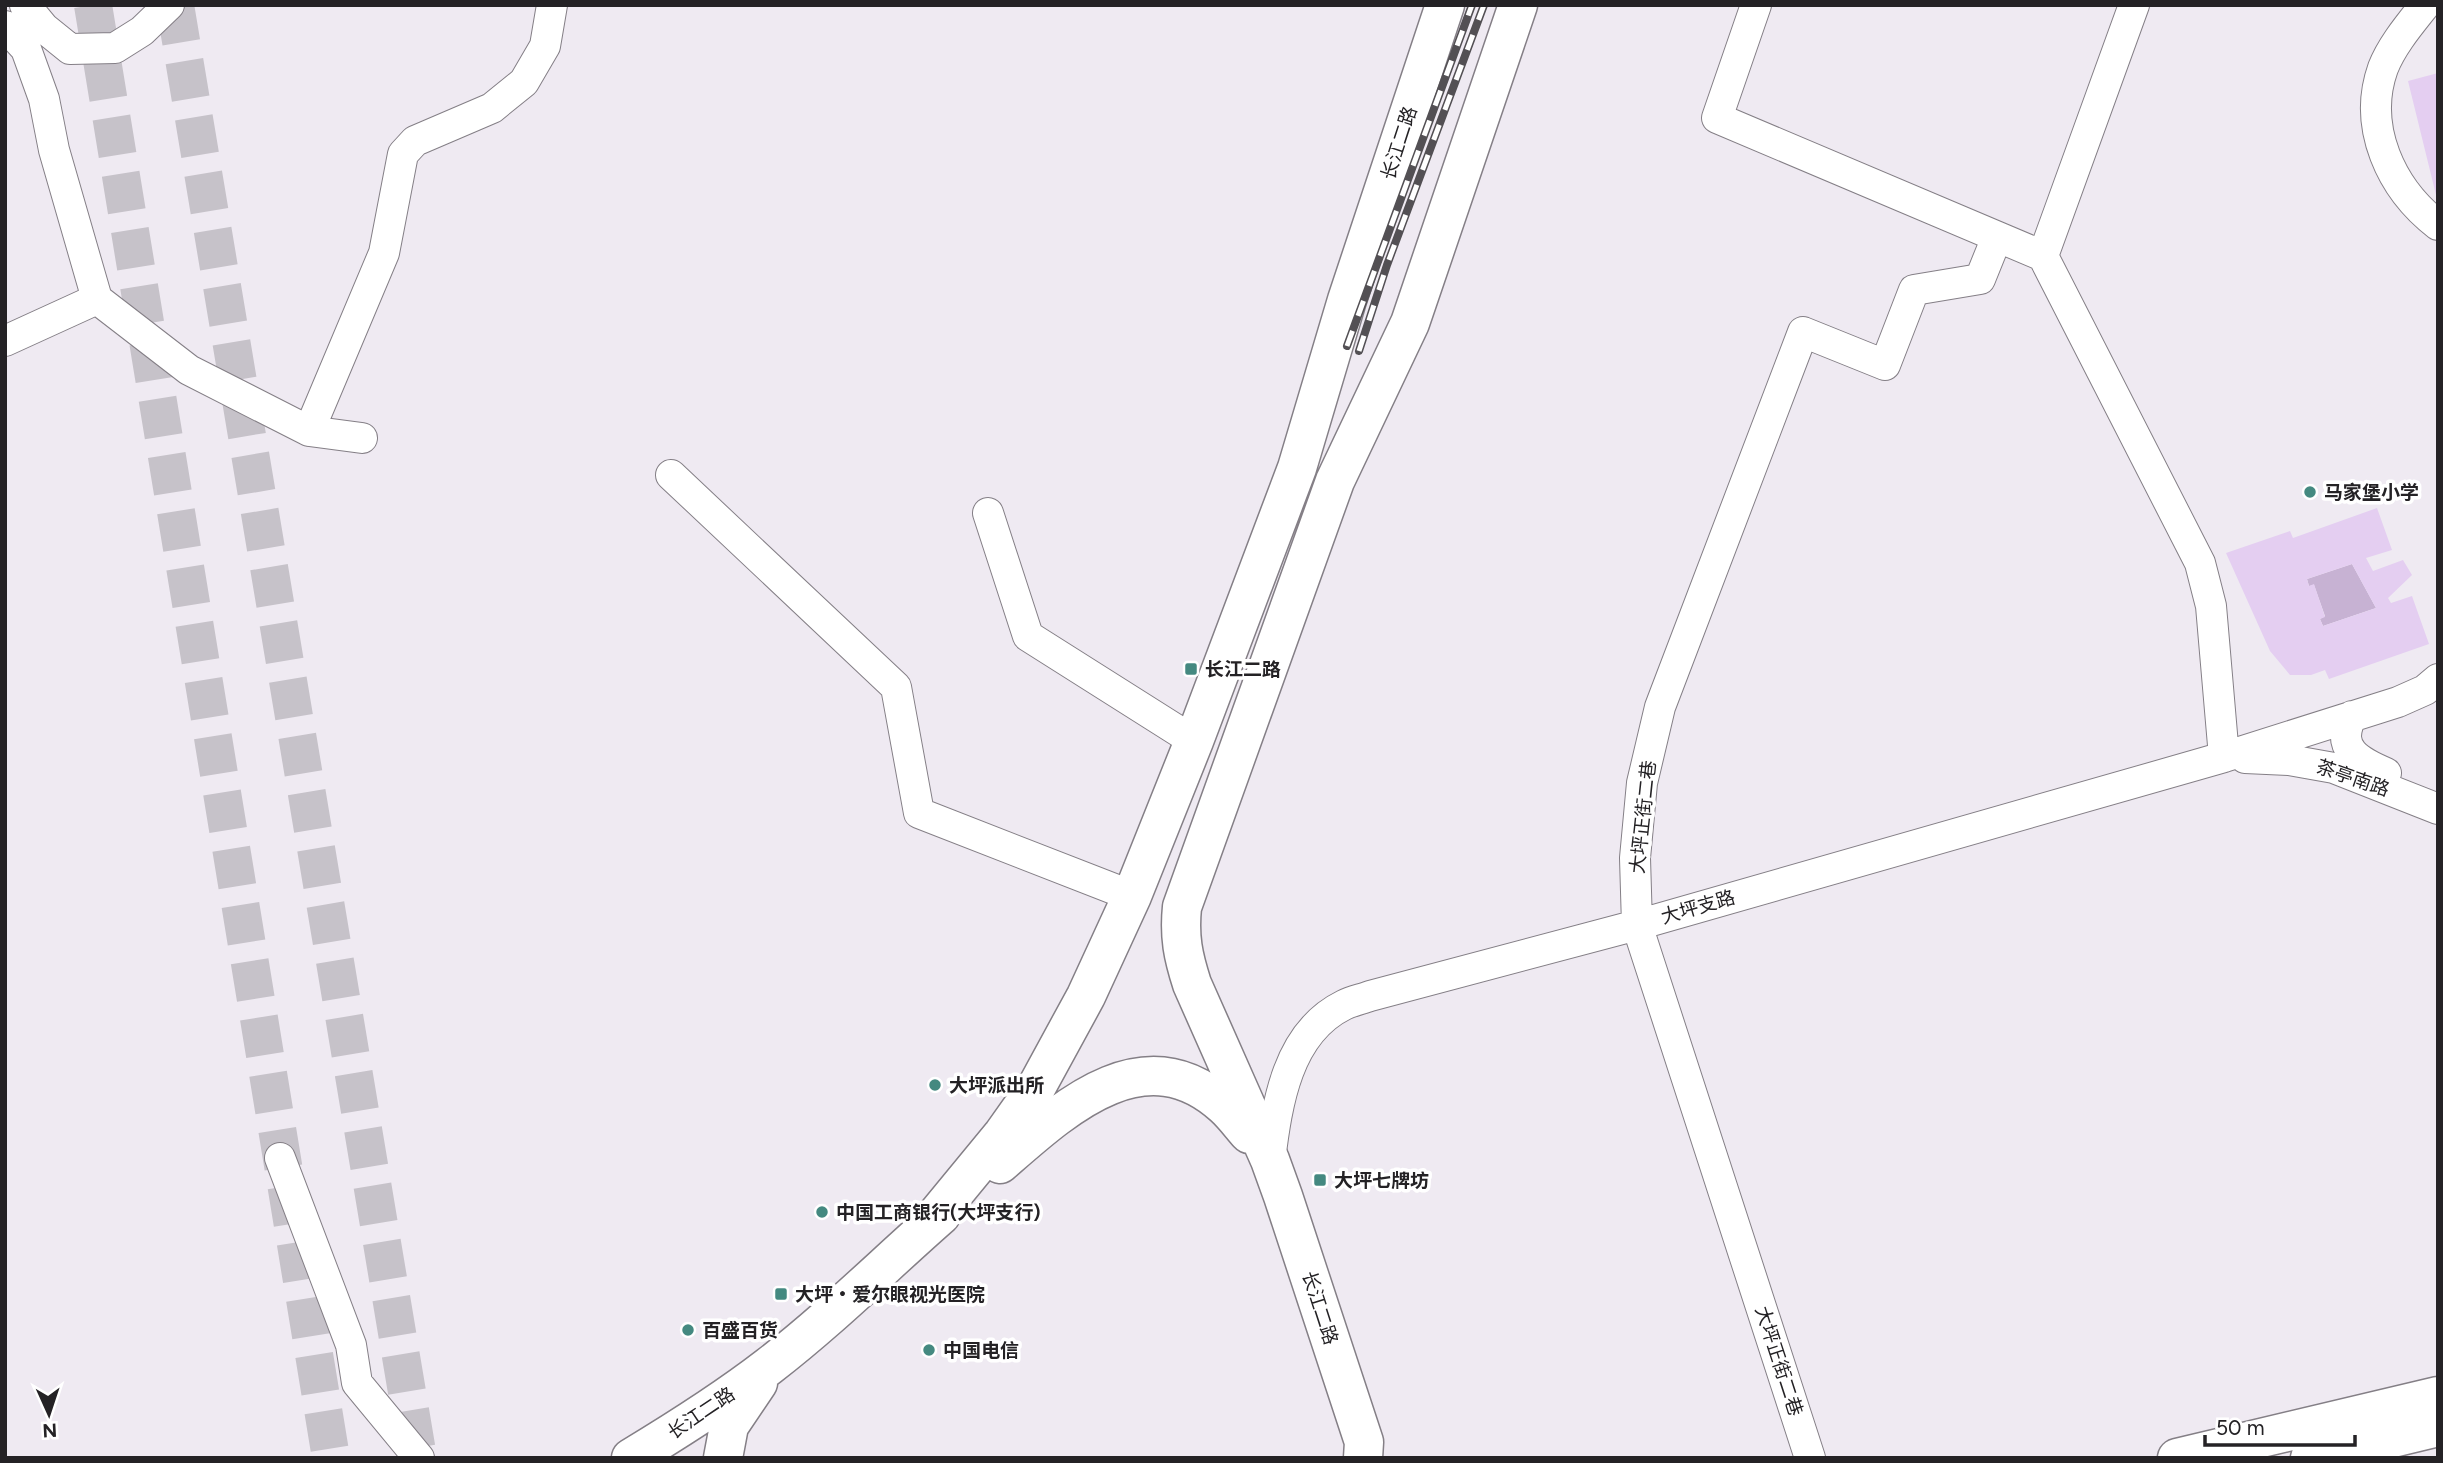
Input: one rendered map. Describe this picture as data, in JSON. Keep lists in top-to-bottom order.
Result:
{
  "streets": {
    "main road": ["长江二路"],
    "street": ["茶亭南路", "大坪正街二巷", "大坪支路"]
  },
  "crossings": [
    ["长江二路", "大坪支路"],
    ["茶亭南路", "大坪支路"],
    ["大坪正街二巷", "大坪支路"]
  ],
  "places": {
    "other": [
      "马家堡小学",
      "大坪派出所",
      "中国工商银行(大坪支行)",
      "百盛百货",
      "中国电信"
    ],
    "transit": ["长江二路", "大坪七牌坊", "大坪‧爱尔眼视光医院"]
  },
  "scale_bar": "50 m",
  "north": "bottom"
}
